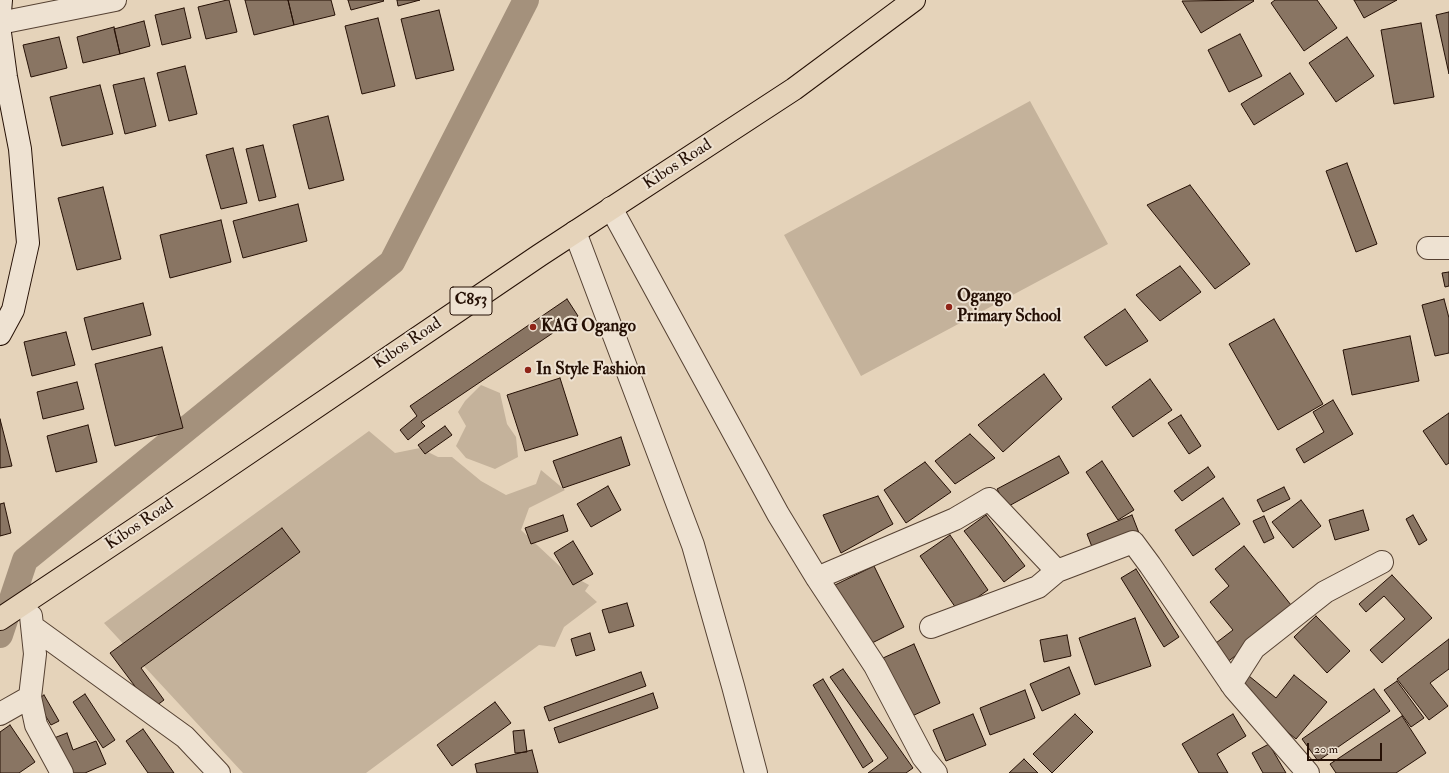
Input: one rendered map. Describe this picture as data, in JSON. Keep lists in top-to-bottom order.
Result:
{
  "streets": {
    "main road": ["Kibos Road", "C853"]
  },
  "places": ["Ogango Primary School", "KAG Ogango", "In Style Fashion"],
  "scale_bar": "20 m"
}
